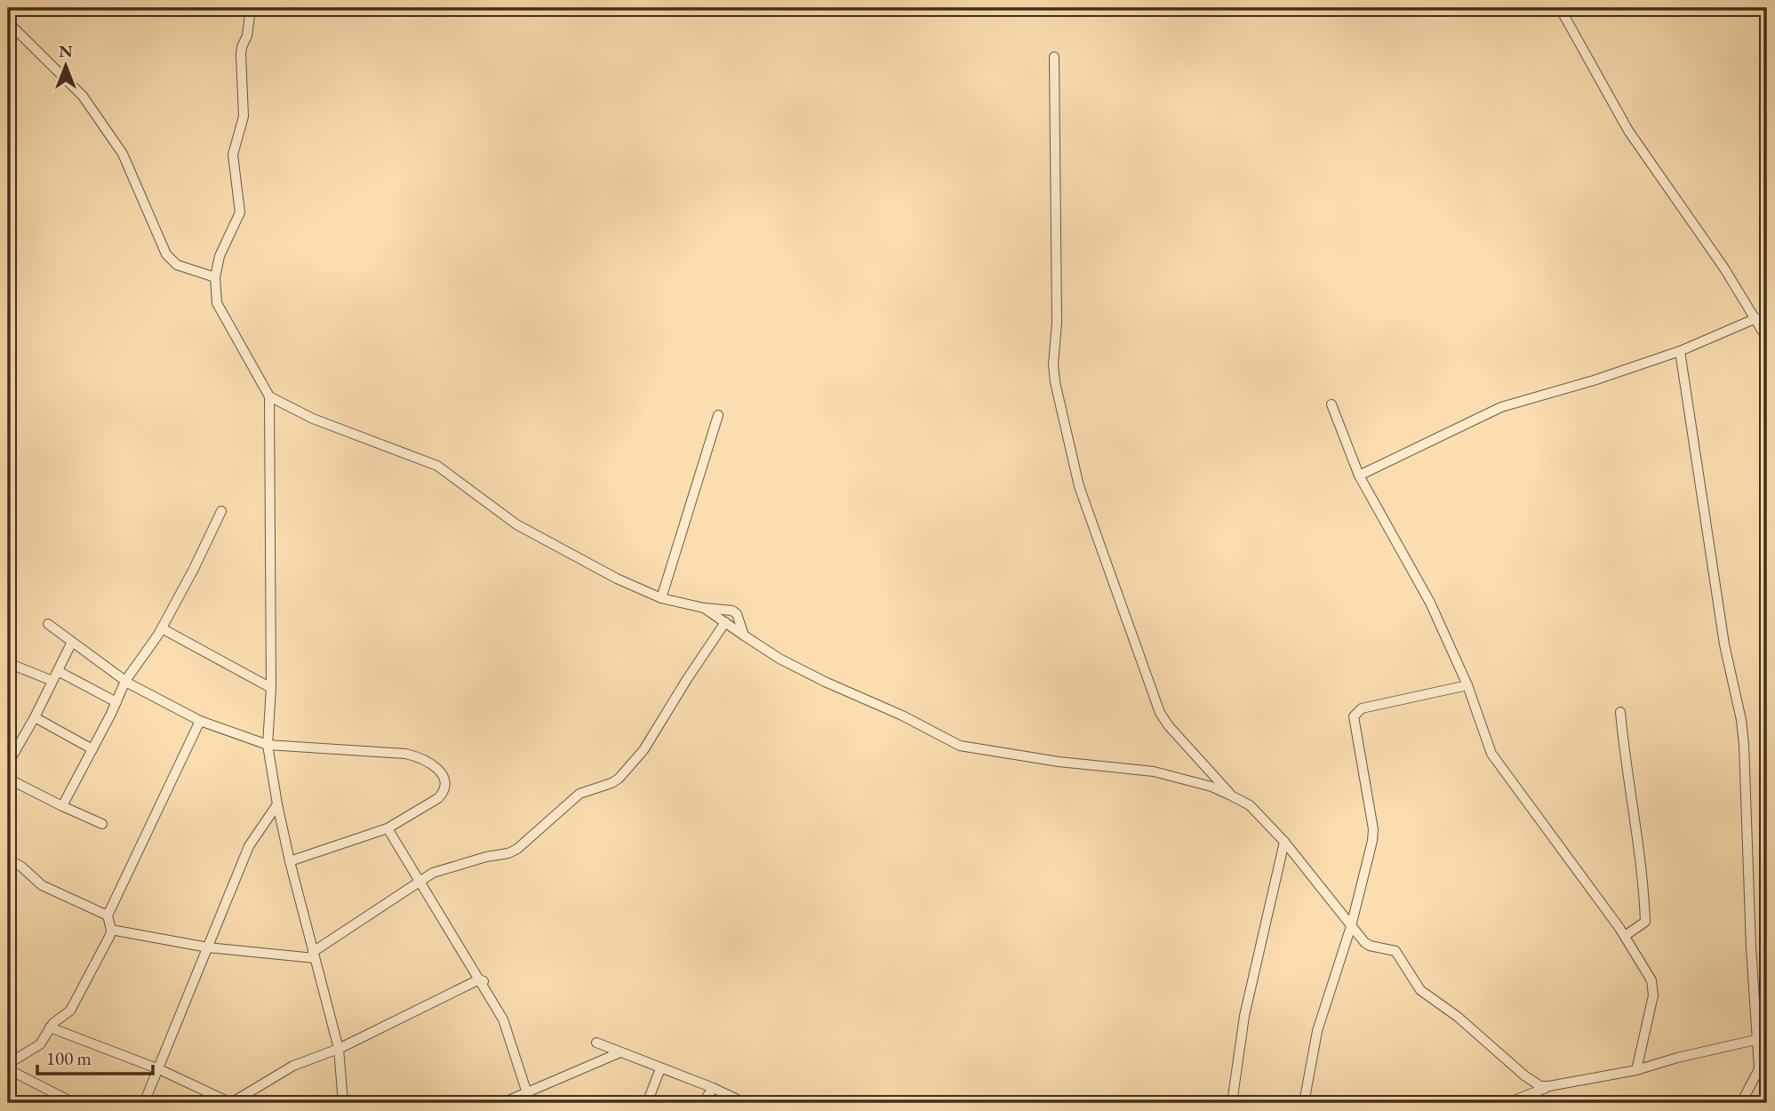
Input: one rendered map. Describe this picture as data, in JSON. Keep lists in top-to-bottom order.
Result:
{
  "scale_bar": "100 m",
  "north": "top"
}
